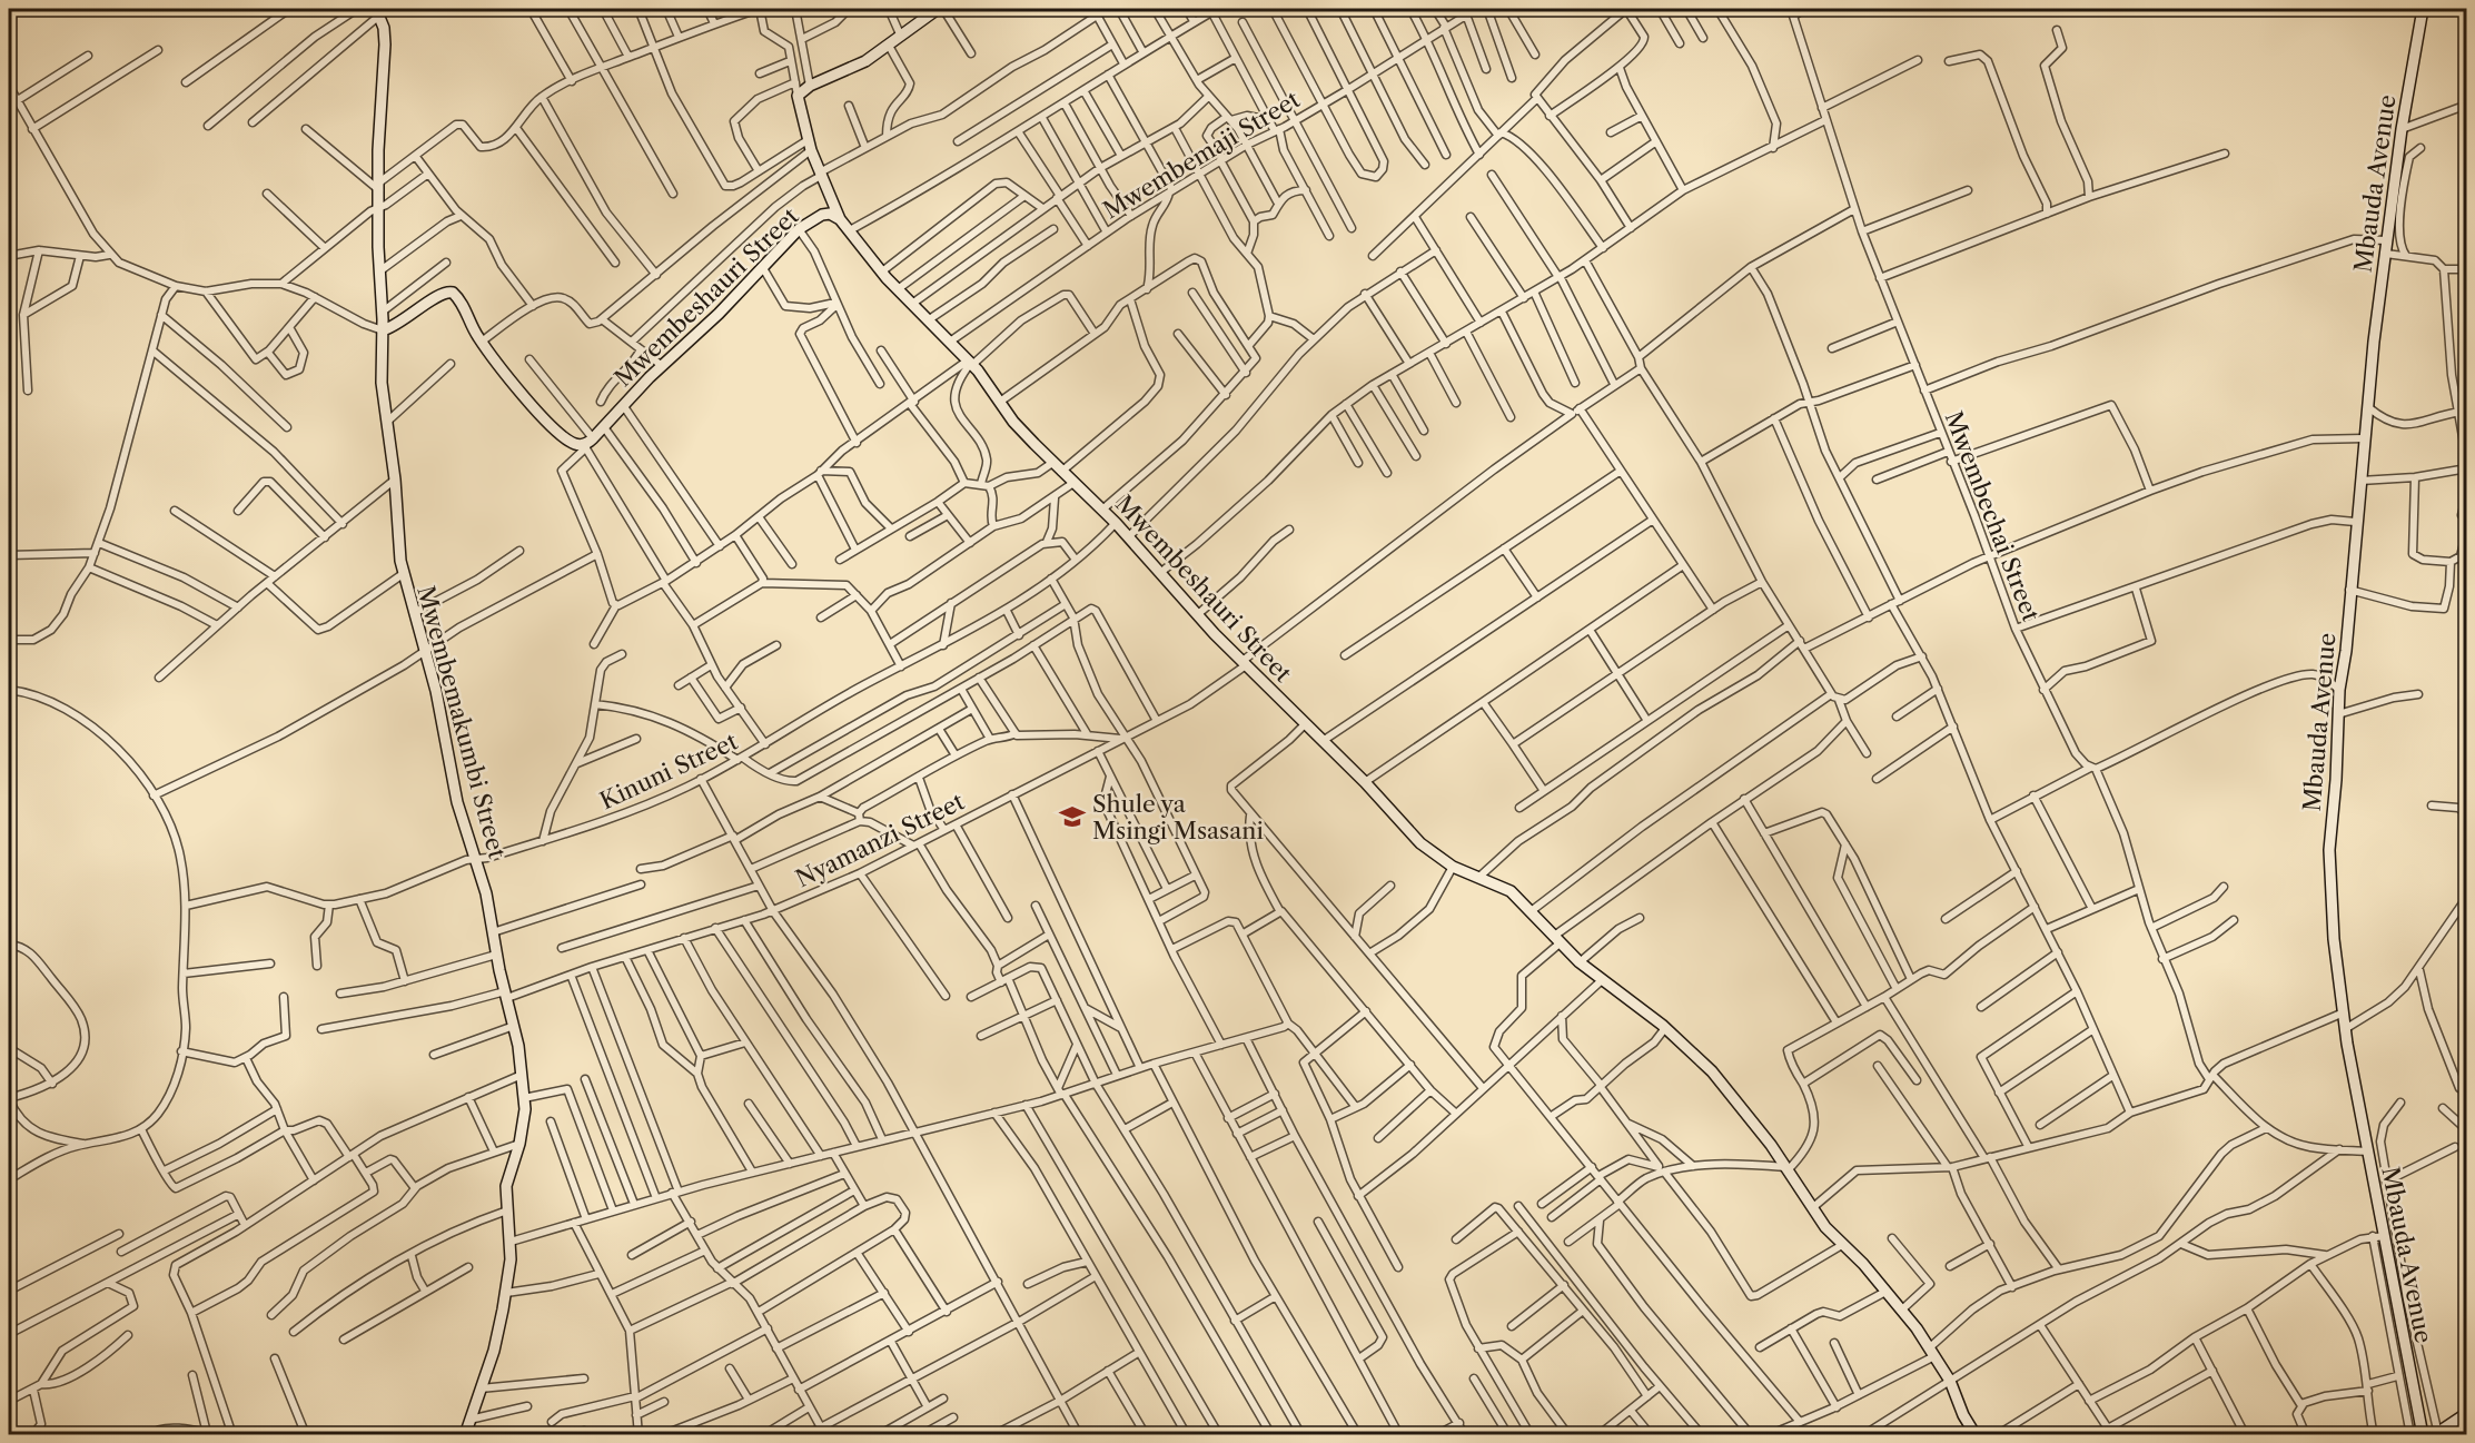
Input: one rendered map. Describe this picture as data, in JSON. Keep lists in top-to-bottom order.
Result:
{
  "streets": {
    "street": [
      "Mwembemaji Street",
      "Mbauda Avenue",
      "Mwembeshauri Street",
      "Mwembechai Street",
      "Mwembemakumbi Street",
      "Kinuni Street",
      "Nyamanzi Street"
    ]
  },
  "crossings": [
    ["Mwembemaji Street", "Mwembeshauri Street"],
    ["Mwembeshauri Street", "Kinuni Street"],
    ["Mwembeshauri Street", "Nyamanzi Street"],
    ["Mwembemakumbi Street", "Kinuni Street"],
    ["Mwembemakumbi Street", "Nyamanzi Street"]
  ],
  "places": {
    "school or university": ["Shule ya Msingi Msasani"]
  }
}
